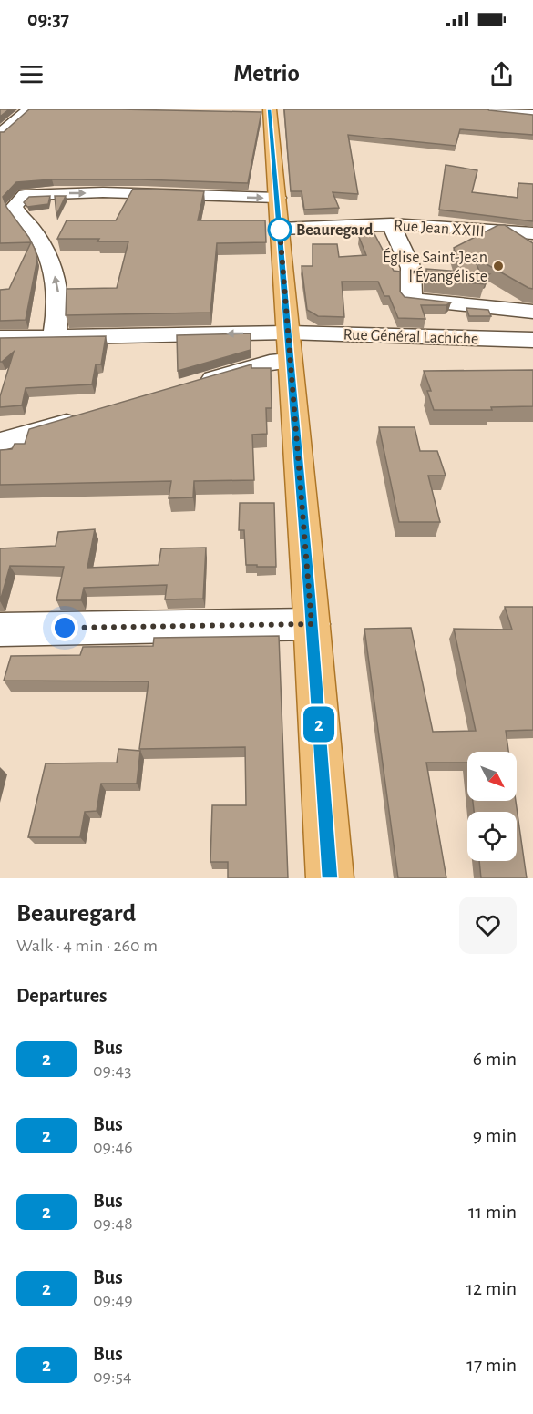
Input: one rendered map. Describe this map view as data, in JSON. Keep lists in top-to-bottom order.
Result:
{
  "streets": {
    "street": ["Rue Jean XXIII", "Rue Général Lachiche"]
  },
  "places": ["Beauregard", "Église Saint-Jean l'Évangéliste"],
  "lines": ["bus line 2"],
  "north": "bottom right",
  "page": {
    "status": "09:37",
    "header": "Metrio",
    "on_map": "2",
    "heading": [
      ["Beauregard", "Walk · 4 min · 260 m"],
      "Departures"
    ],
    "list": [
      {
        "mark": "2",
        "name": "Bus",
        "note": "09:43",
        "value": "6 min"
      },
      {
        "mark": "2",
        "name": "Bus",
        "note": "09:46",
        "value": "9 min"
      },
      {
        "mark": "2",
        "name": "Bus",
        "note": "09:48",
        "value": "11 min"
      },
      {
        "mark": "2",
        "name": "Bus",
        "note": "09:49",
        "value": "12 min"
      },
      {
        "mark": "2",
        "name": "Bus",
        "note": "09:54",
        "value": "17 min"
      }
    ]
  }
}
